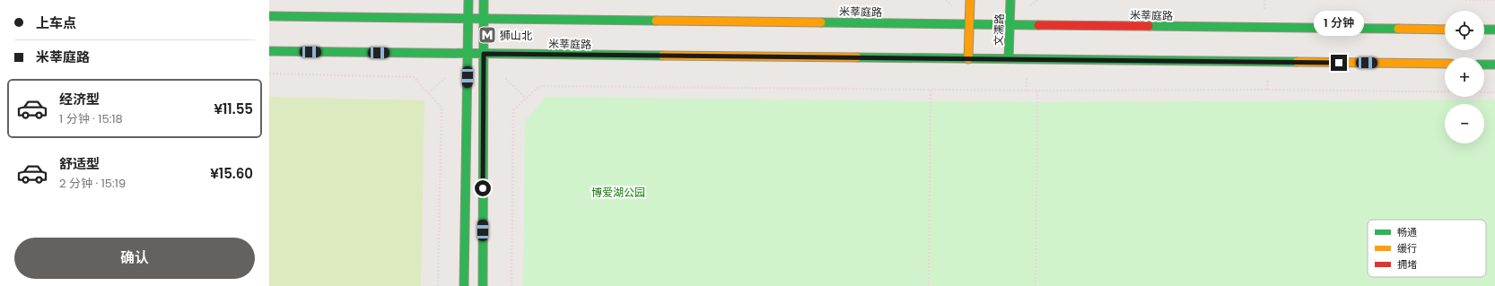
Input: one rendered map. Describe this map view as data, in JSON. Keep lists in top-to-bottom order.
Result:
{
  "streets": {
    "street": ["米莘庭路", "文濡路"]
  },
  "crossings": [
    ["米莘庭路", "文濡路"]
  ],
  "parks": ["博爱湖公园"],
  "places": {
    "metro station": ["狮山北"]
  },
  "legend": ["畅通", "缓行", "拥堵"],
  "page": {
    "banner": ["上车点", "米莘庭路"],
    "map_buttons": ["+", "−"],
    "bubble": "1 分钟",
    "list": [
      {
        "name": "经济型",
        "note": "1 分钟 · 15:18",
        "value": "¥11.55"
      },
      {
        "name": "舒适型",
        "note": "2 分钟 · 15:19",
        "value": "¥15.60"
      }
    ],
    "buttons": "确认"
  }
}
